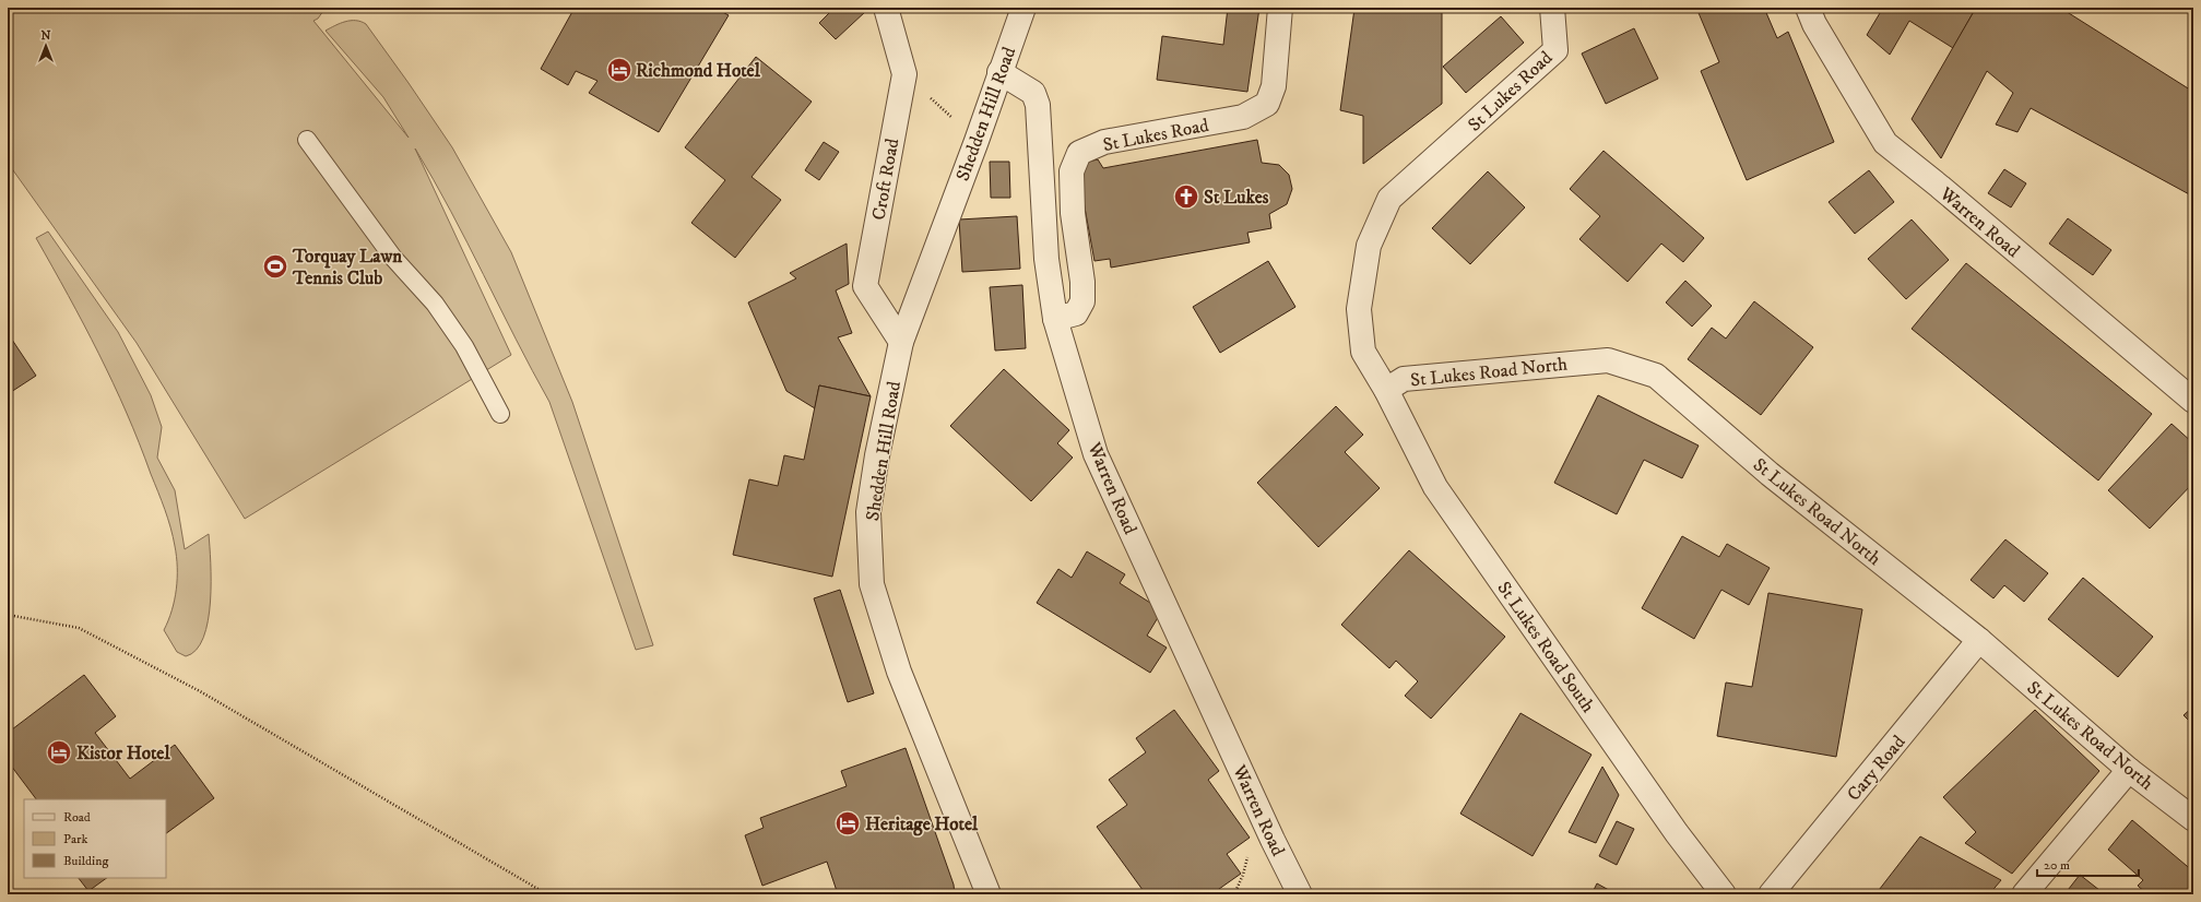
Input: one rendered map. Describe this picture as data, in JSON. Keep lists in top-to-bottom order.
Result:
{
  "streets": {
    "street": [
      "St Lukes Road",
      "Shedden Hill Road",
      "Croft Road",
      "Warren Road",
      "St Lukes Road North",
      "St Lukes Road South",
      "Cary Road"
    ]
  },
  "crossings": [
    ["St Lukes Road", "Warren Road"],
    ["St Lukes Road", "St Lukes Road North"],
    ["St Lukes Road", "St Lukes Road South"],
    ["Shedden Hill Road", "Croft Road"],
    ["Shedden Hill Road", "Warren Road"],
    ["St Lukes Road North", "St Lukes Road South"],
    ["St Lukes Road North", "Cary Road"]
  ],
  "places": {
    "hotel": ["Richmond Hotel", "Kistor Hotel", "Heritage Hotel"],
    "church": ["St Lukes"],
    "sports": ["Torquay Lawn Tennis Club"]
  },
  "legend": ["Road", "Park", "Building"],
  "scale_bar": "20 m",
  "north": "top"
}
